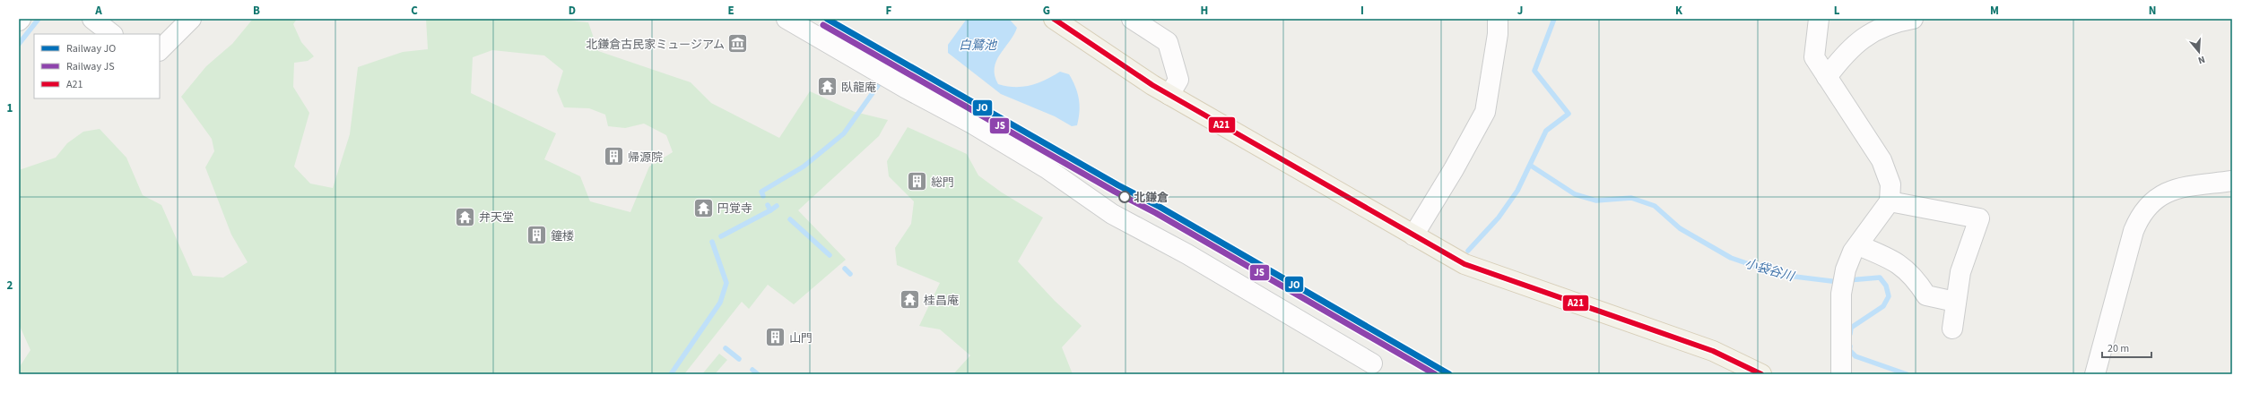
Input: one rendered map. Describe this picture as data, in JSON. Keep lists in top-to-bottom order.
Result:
{
  "water": ["白鷺池", "小袋谷川"],
  "places": {
    "museum": ["北鎌倉古民家ミュージアム"],
    "temple": [
      "臥龍庵",
      "円覚寺",
      "弁天堂",
      "桂昌庵"
    ],
    "building": [
      "帰源院",
      "総門",
      "鐘楼",
      "山門"
    ],
    "other": ["北鎌倉"]
  },
  "lines": ["rail line JO", "transit line A21", "rail line JS"],
  "legend": ["Railway JO", "Railway JS", "A21"],
  "scale_bar": "20 m",
  "north": "bottom",
  "grid": {
    "columns": [
      "A",
      "B",
      "C",
      "D",
      "E",
      "F",
      "G",
      "H",
      "I",
      "J",
      "K",
      "L",
      "M",
      "N"
    ],
    "rows": ["1", "2"]
  }
}
